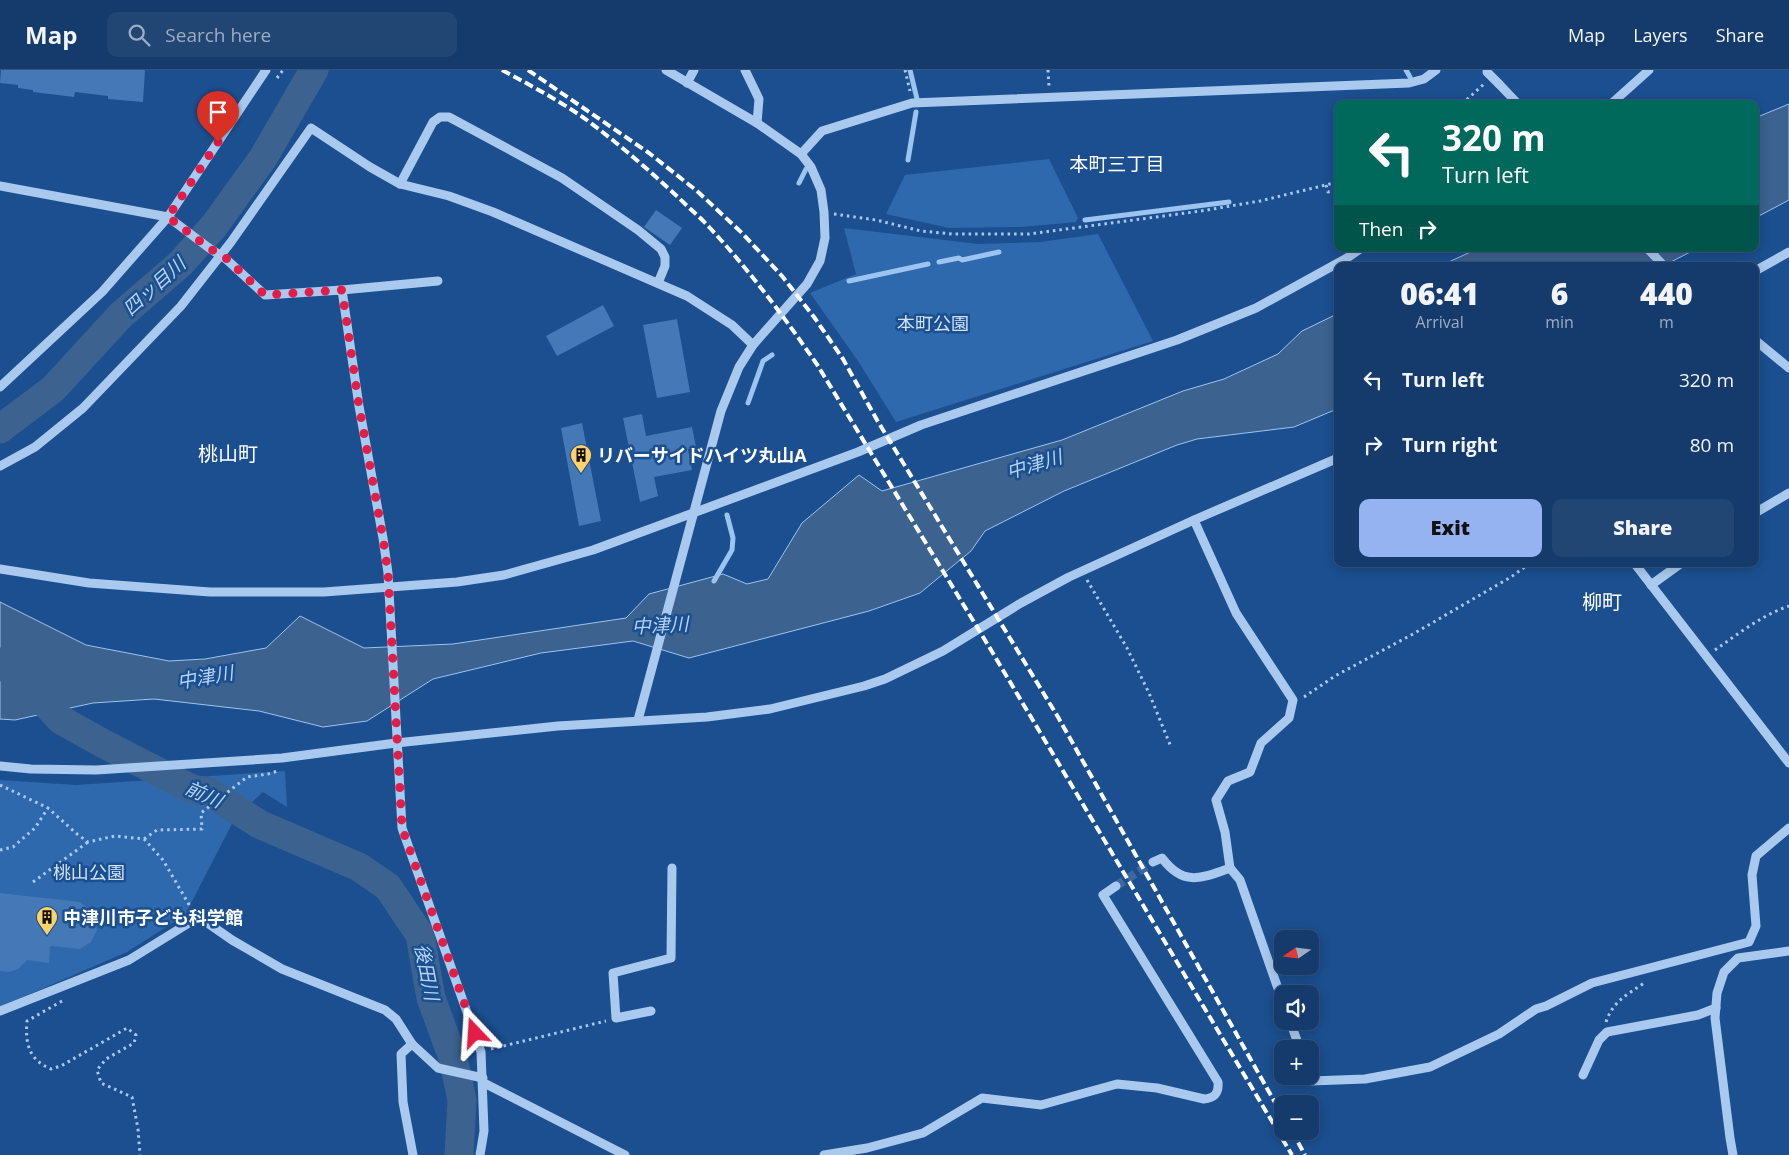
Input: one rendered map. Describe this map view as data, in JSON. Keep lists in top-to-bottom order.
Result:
{
  "districts": ["本町三丁目", "桃山町", "柳町"],
  "water": [
    "四ッ目川",
    "中津川",
    "前川",
    "後田川"
  ],
  "parks": ["本町公園", "桃山公園"],
  "places": {
    "building": ["リバーサイドハイツ丸山A", "中津川市子ども科学館"]
  },
  "north": "left",
  "page": {
    "header": "Map",
    "search": "Search here",
    "nav": ["Map", "Layers", "Share"],
    "turn": ["320 m", "Turn left"],
    "then": "Then",
    "eta": [
      "06:41",
      "Arrival",
      "6",
      "min",
      "440",
      "m"
    ],
    "list": [
      {
        "name": "Turn left",
        "value": "320 m"
      },
      {
        "name": "Turn right",
        "value": "80 m"
      }
    ],
    "buttons": ["Exit", "Share"],
    "map_buttons": ["+", "−"]
  }
}
